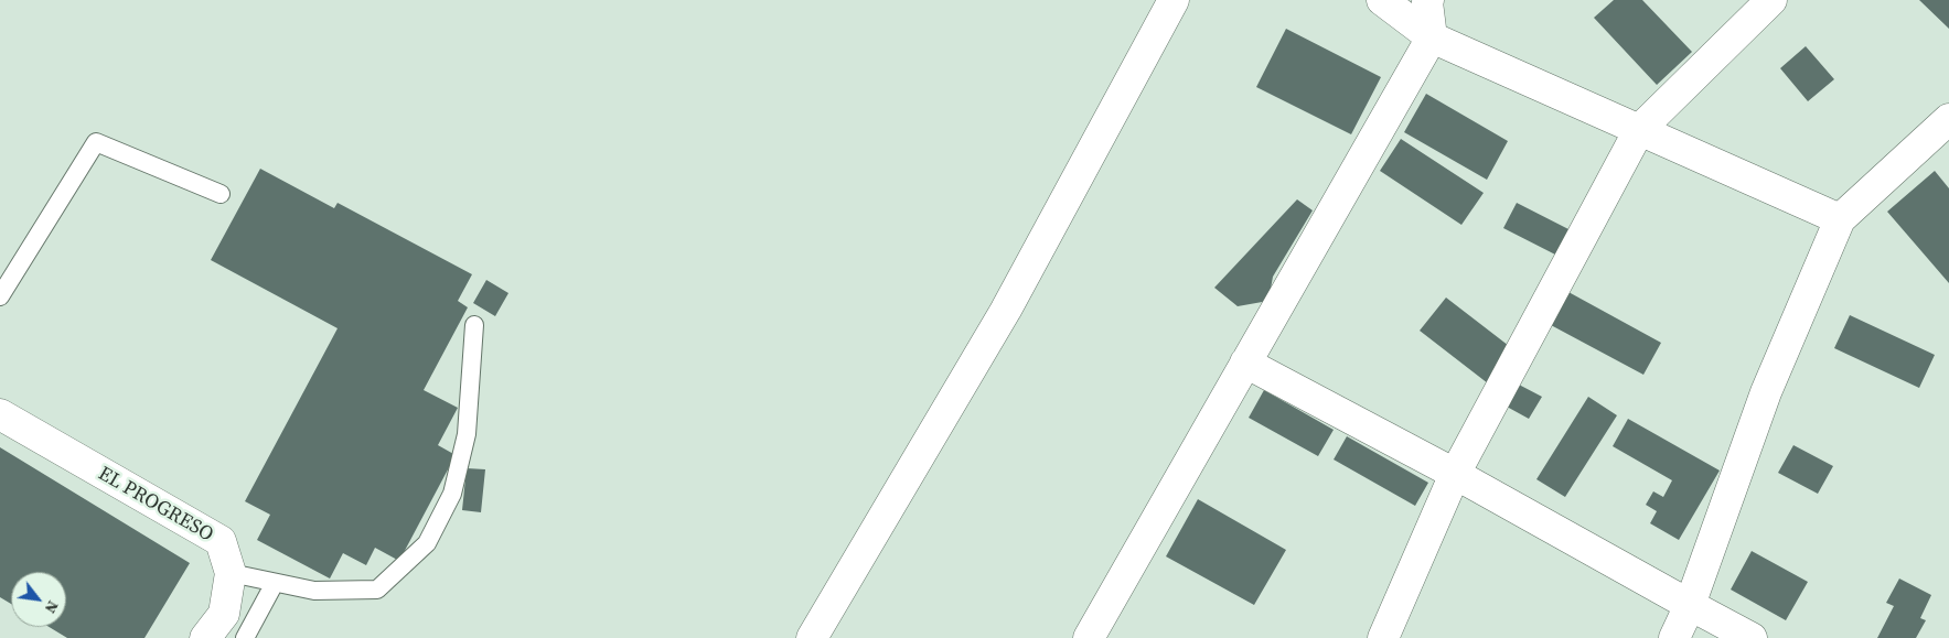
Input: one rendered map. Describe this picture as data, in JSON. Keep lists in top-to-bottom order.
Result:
{
  "streets": {
    "street": ["EL PROGRESO"]
  },
  "north": "bottom right"
}
